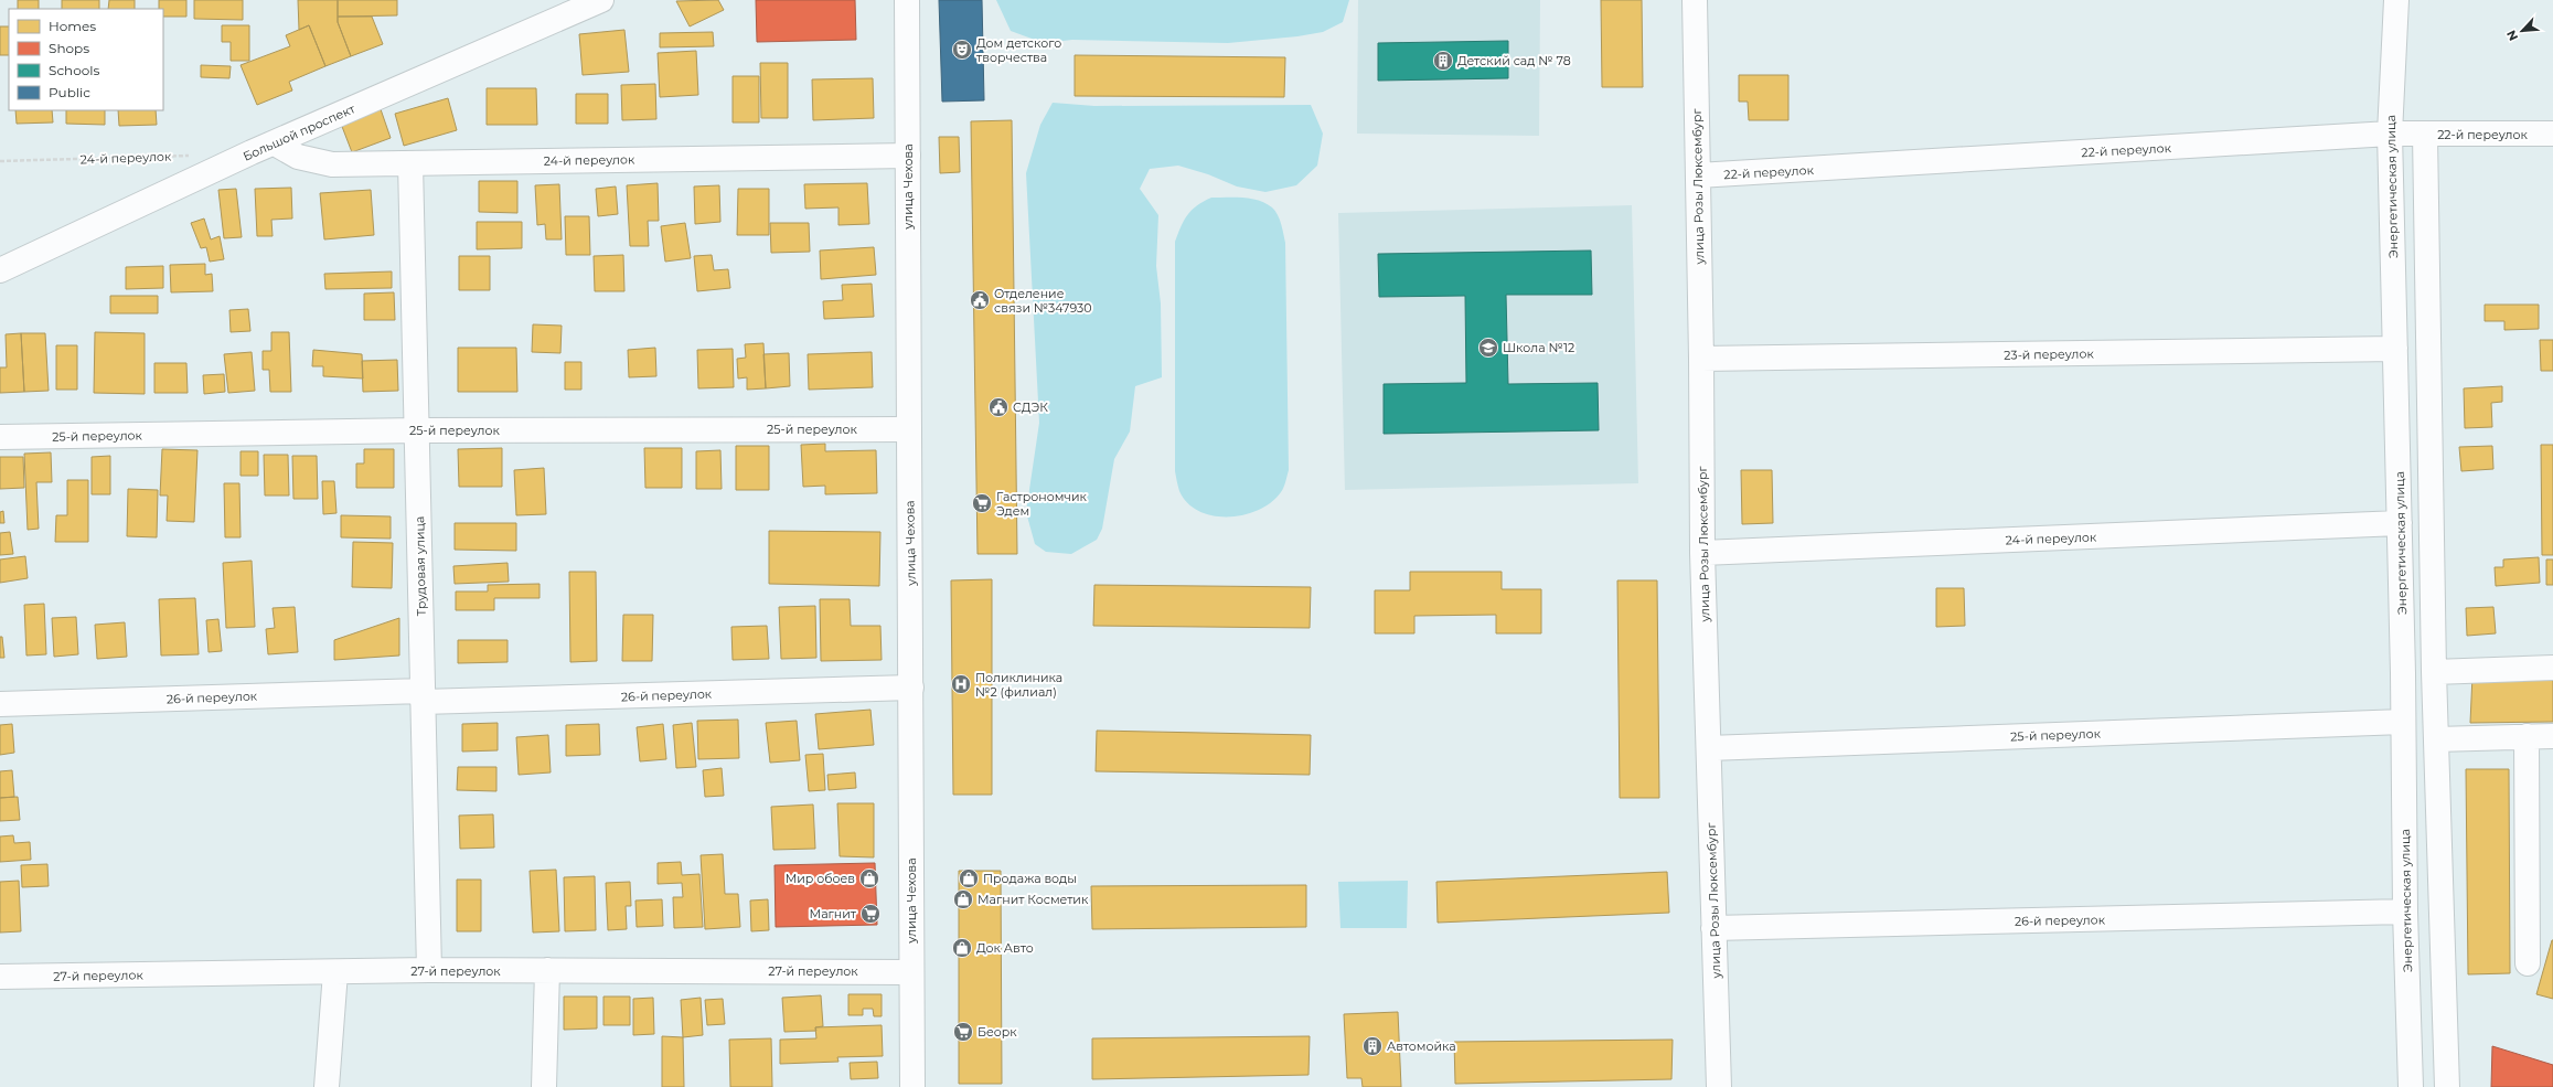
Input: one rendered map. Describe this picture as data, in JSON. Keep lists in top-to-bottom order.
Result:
{
  "streets": {
    "street": [
      "Большой проспект",
      "22-й переулок",
      "24-й переулок",
      "улица Чехова",
      "улица Розы Люксембург",
      "Энергетическая улица",
      "23-й переулок",
      "25-й переулок",
      "Трудовая улица",
      "26-й переулок",
      "27-й переулок"
    ]
  },
  "crossings": [
    ["Большой проспект", "24-й переулок"],
    ["22-й переулок", "улица Розы Люксембург"],
    ["22-й переулок", "Энергетическая улица"],
    ["24-й переулок", "улица Чехова"],
    ["24-й переулок", "улица Розы Люксембург"],
    ["24-й переулок", "Энергетическая улица"],
    ["24-й переулок", "Трудовая улица"],
    ["улица Чехова", "25-й переулок"],
    ["улица Чехова", "26-й переулок"],
    ["улица Чехова", "27-й переулок"],
    ["улица Розы Люксембург", "23-й переулок"],
    ["улица Розы Люксембург", "25-й переулок"],
    ["улица Розы Люксембург", "26-й переулок"],
    ["Энергетическая улица", "23-й переулок"],
    ["Энергетическая улица", "25-й переулок"],
    ["Энергетическая улица", "26-й переулок"],
    ["25-й переулок", "Трудовая улица"],
    ["Трудовая улица", "26-й переулок"],
    ["Трудовая улица", "27-й переулок"]
  ],
  "places": {
    "theatre": ["Дом детского творчества"],
    "building": ["Детский сад № 78", "Автомойка"],
    "public building": ["Отделение связи №347930", "СДЭК"],
    "school or university": ["Школа №12"],
    "supermarket": ["Гастрономчик Эдем", "Магнит", "Беорк"],
    "hospital": ["Поликлиника №2 (филиал)"],
    "shop": [
      "Мир обоев",
      "Продажа воды",
      "Магнит Косметик",
      "Док Авто"
    ]
  },
  "legend": [
    "Homes",
    "Shops",
    "Schools",
    "Public"
  ],
  "north": "bottom left"
}
